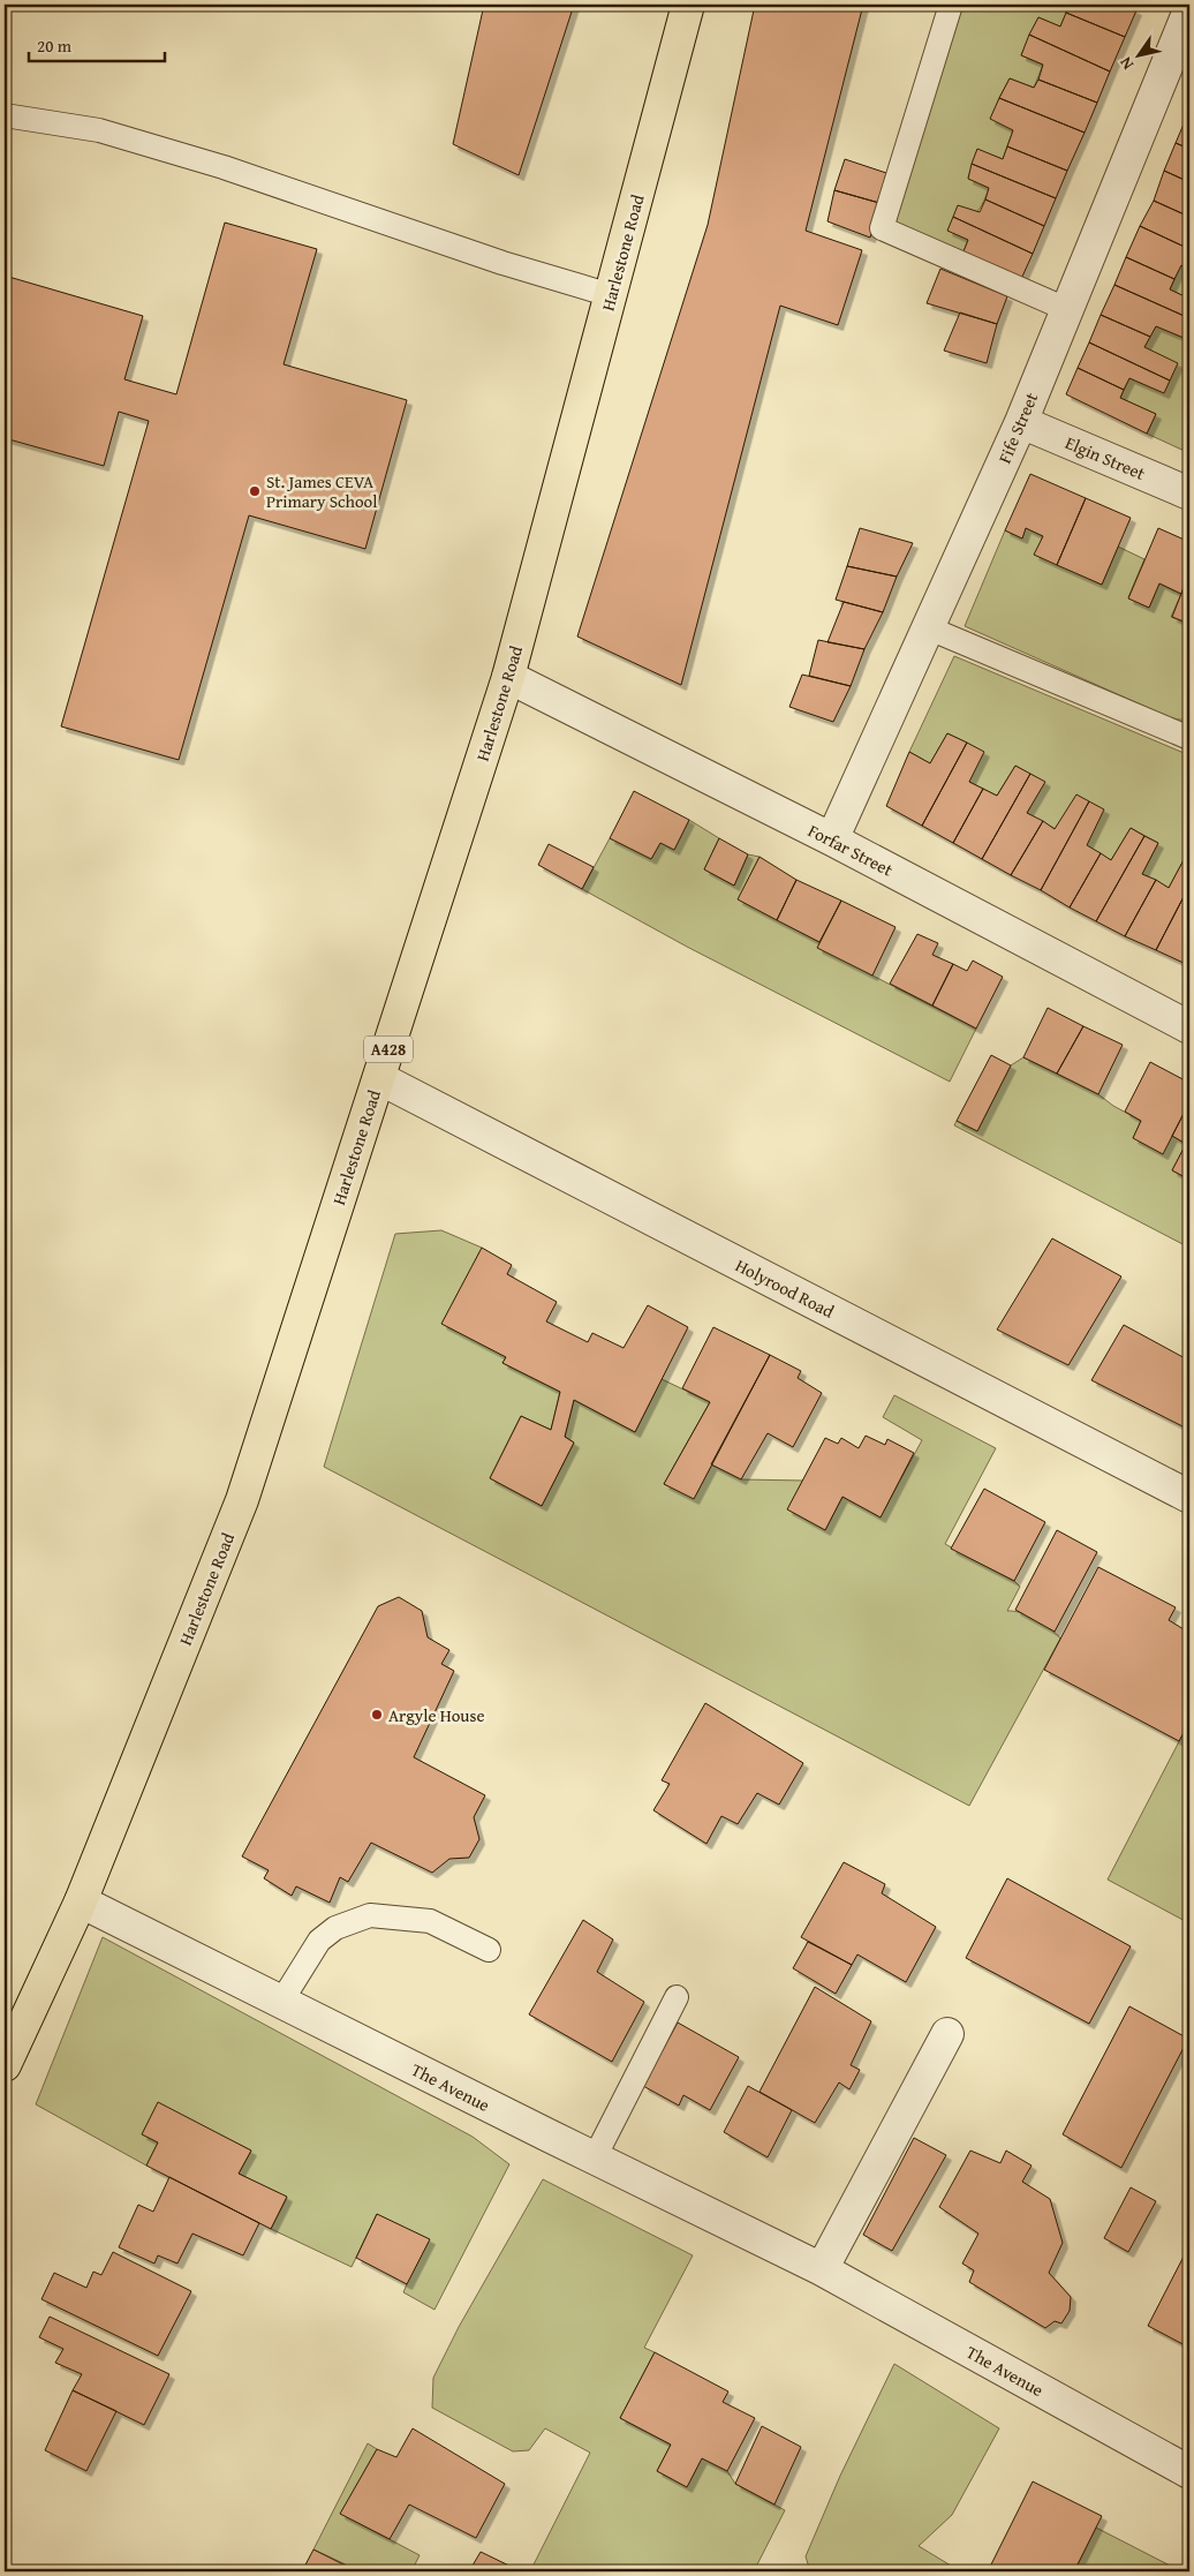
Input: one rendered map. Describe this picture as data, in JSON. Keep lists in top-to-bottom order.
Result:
{
  "streets": {
    "main road": ["Harlestone Road", "A428"],
    "street": [
      "Fife Street",
      "Elgin Street",
      "Forfar Street",
      "Holyrood Road",
      "The Avenue"
    ]
  },
  "crossings": [
    ["Harlestone Road", "Forfar Street"],
    ["Harlestone Road", "Holyrood Road"],
    ["Harlestone Road", "The Avenue"],
    ["Fife Street", "Elgin Street"],
    ["Fife Street", "Forfar Street"]
  ],
  "places": ["St. James CEVA Primary School", "Argyle House"],
  "scale_bar": "20 m",
  "north": "bottom left"
}
